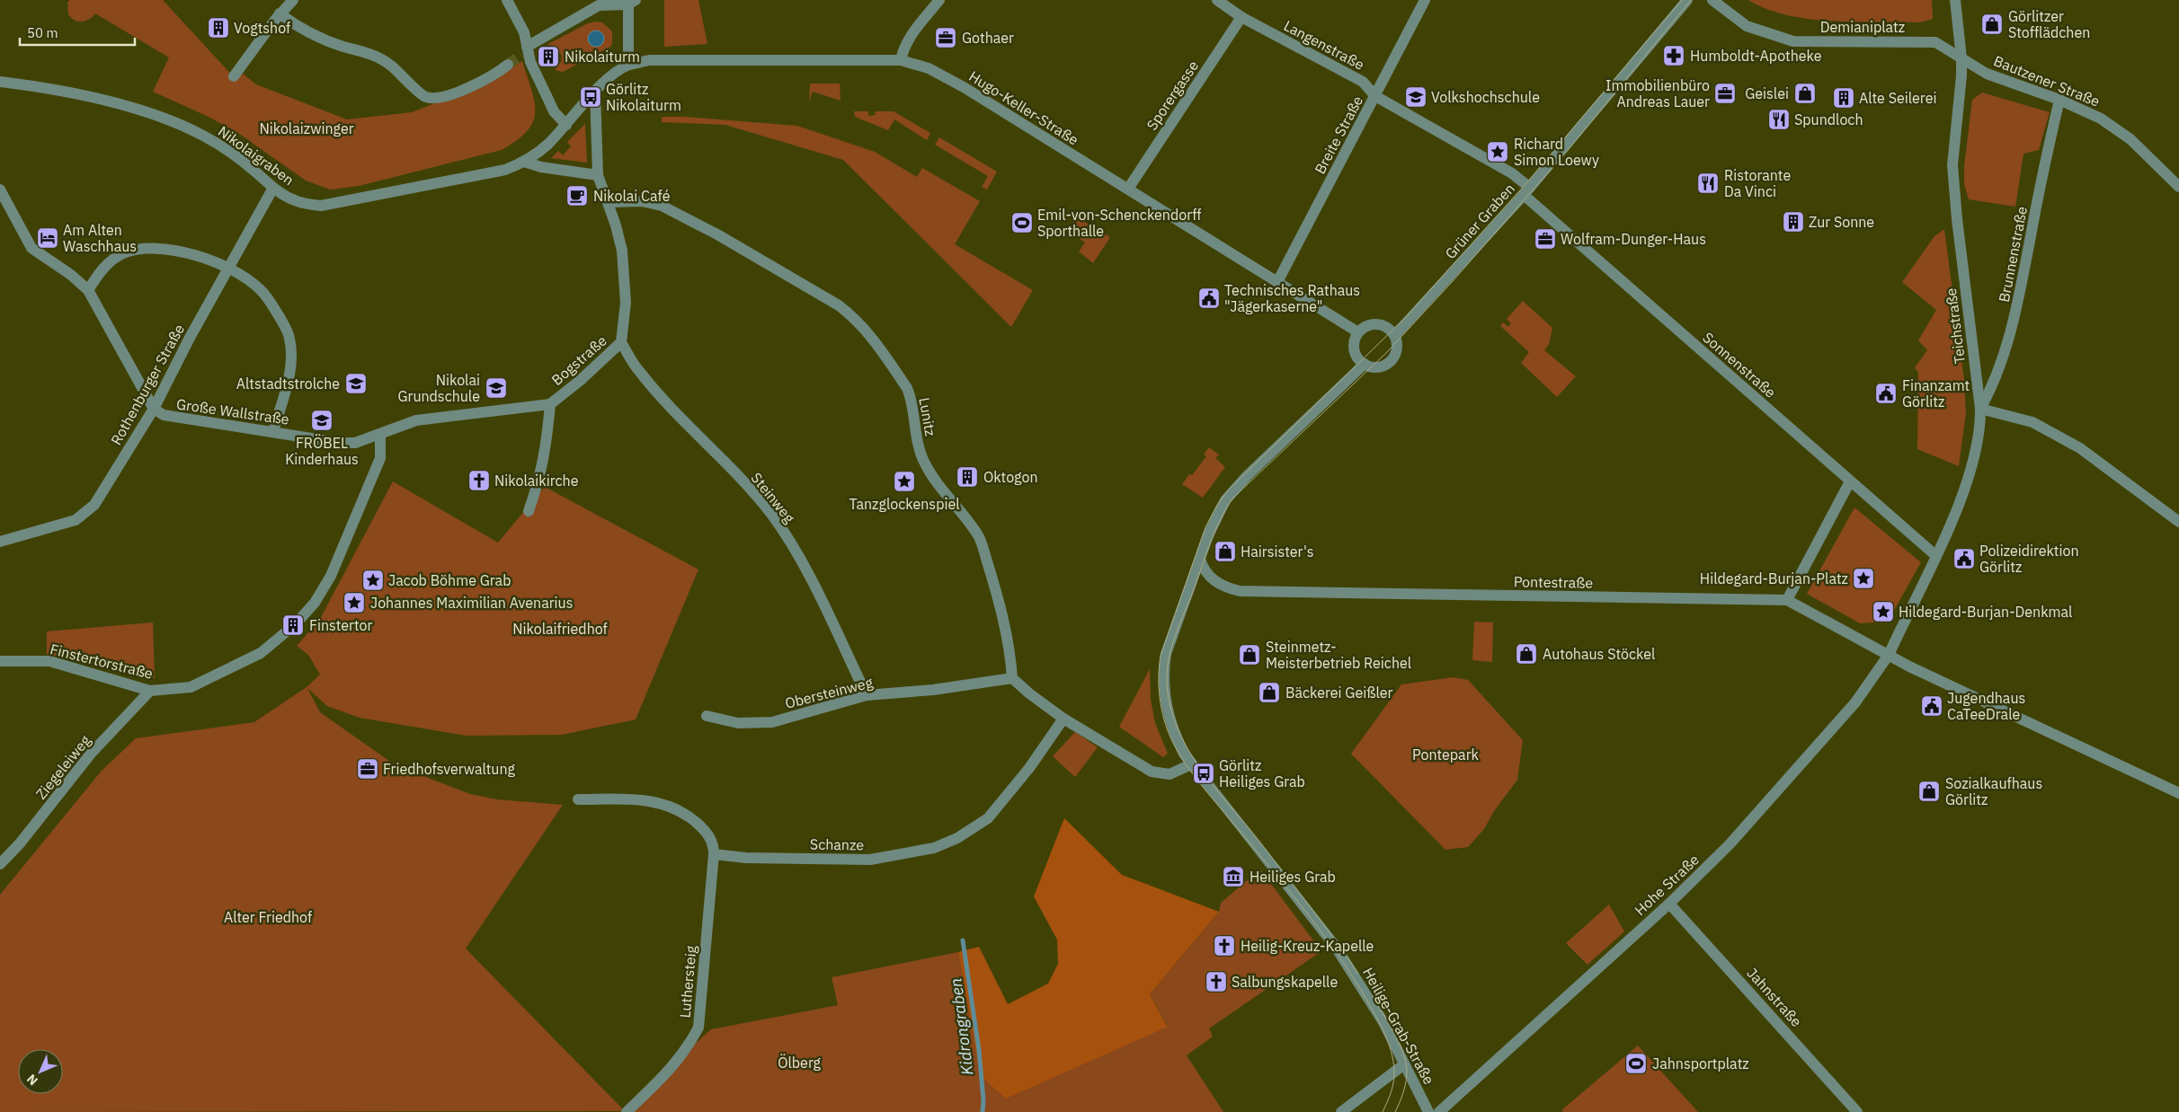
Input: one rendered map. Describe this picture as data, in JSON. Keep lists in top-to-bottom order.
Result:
{
  "streets": {
    "street": [
      "Demianiplatz",
      "Langenstraße",
      "Bautzener Straße",
      "Sporergasse",
      "Hugo-Keller-Straße",
      "Breite Straße",
      "Nikolaigraben",
      "Grüner Graben",
      "Brunnenstraße",
      "Teichstraße",
      "Bogstraße",
      "Sonnenstraße",
      "Rothenburger Straße",
      "Große Wallstraße",
      "Lunitz",
      "Steinweg",
      "Pontestraße",
      "Finstertorstraße",
      "Obersteinweg",
      "Ziegeleiweg",
      "Schanze",
      "Hohe Straße",
      "Luthersteig",
      "Jahnstraße",
      "Heilige-Grab-Straße"
    ]
  },
  "crossings": [
    ["Demianiplatz", "Bautzener Straße"],
    ["Demianiplatz", "Teichstraße"],
    ["Langenstraße", "Sporergasse"],
    ["Langenstraße", "Breite Straße"],
    ["Langenstraße", "Grüner Graben"],
    ["Langenstraße", "Sonnenstraße"],
    ["Bautzener Straße", "Brunnenstraße"],
    ["Bautzener Straße", "Teichstraße"],
    ["Sporergasse", "Hugo-Keller-Straße"],
    ["Hugo-Keller-Straße", "Breite Straße"],
    ["Hugo-Keller-Straße", "Nikolaigraben"],
    ["Hugo-Keller-Straße", "Grüner Graben"],
    ["Nikolaigraben", "Rothenburger Straße"],
    ["Grüner Graben", "Sonnenstraße"],
    ["Brunnenstraße", "Teichstraße"],
    ["Teichstraße", "Sonnenstraße"],
    ["Teichstraße", "Pontestraße"],
    ["Teichstraße", "Hohe Straße"],
    ["Bogstraße", "Große Wallstraße"],
    ["Bogstraße", "Lunitz"],
    ["Bogstraße", "Steinweg"],
    ["Rothenburger Straße", "Große Wallstraße"],
    ["Lunitz", "Obersteinweg"],
    ["Steinweg", "Obersteinweg"],
    ["Pontestraße", "Hohe Straße"],
    ["Pontestraße", "Heilige-Grab-Straße"],
    ["Finstertorstraße", "Ziegeleiweg"],
    ["Schanze", "Luthersteig"],
    ["Hohe Straße", "Jahnstraße"]
  ],
  "water": ["Kidrongraben"],
  "parks": [
    "Nikolaizwinger",
    "Nikolaifriedhof",
    "Pontepark",
    "Alter Friedhof",
    "Ölberg"
  ],
  "places": {
    "shop": [
      "Görlitzer Stofflädchen",
      "Geislei",
      "Hairsister's",
      "Autohaus Stöckel",
      "Steinmetz- Meisterbetrieb Reichel",
      "Bäckerei Geißler",
      "Sozialkaufhaus Görlitz"
    ],
    "building": [
      "Vogtshof",
      "Nikolaiturm",
      "Alte Seilerei",
      "Zur Sonne",
      "Oktogon",
      "Finstertor"
    ],
    "office": [
      "Gothaer",
      "Immobilienbüro Andreas Lauer",
      "Wolfram-Dunger-Haus",
      "Friedhofsverwaltung"
    ],
    "pharmacy": ["Humboldt-Apotheke"],
    "bus stop": ["Görlitz Nikolaiturm", "Görlitz Heiliges Grab"],
    "school or university": [
      "Volkshochschule",
      "Altstadtstrolche",
      "Nikolai Grundschule",
      "FRÖBEL Kinderhaus"
    ],
    "restaurant": ["Spundloch", "Ristorante Da Vinci"],
    "place": [
      "Richard Simon Loewy",
      "Tanzglockenspiel",
      "Hildegard-Burjan-Platz",
      "Jacob Böhme Grab",
      "Johannes Maximilian Avenarius",
      "Hildegard-Burjan-Denkmal"
    ],
    "cafe": ["Nikolai Café"],
    "sports": ["Emil-von-Schenckendorff Sporthalle", "Jahnsportplatz"],
    "hotel": ["Am Alten Waschhaus"],
    "public building": [
      "Technisches Rathaus \"Jägerkaserne\"",
      "Finanzamt Görlitz",
      "Polizeidirektion Görlitz",
      "Jugendhaus CaTeeDrale"
    ],
    "church": ["Nikolaikirche", "Heilig-Kreuz-Kapelle", "Salbungskapelle"],
    "museum": ["Heiliges Grab"]
  },
  "scale_bar": "50 m",
  "north": "bottom left"
}
